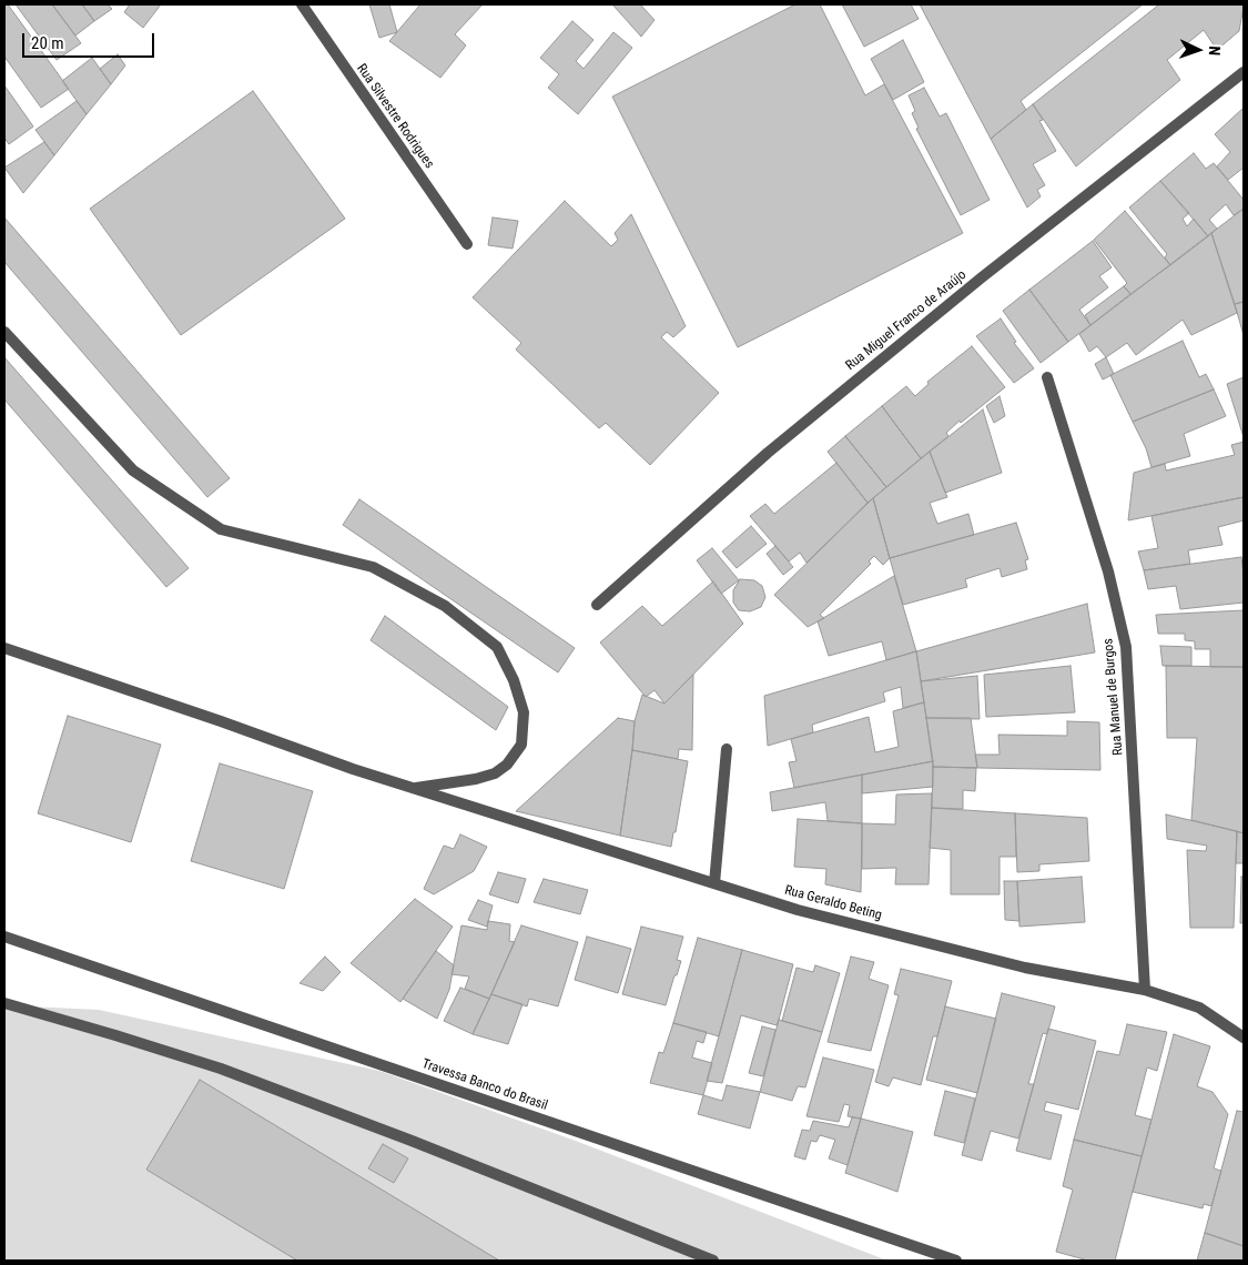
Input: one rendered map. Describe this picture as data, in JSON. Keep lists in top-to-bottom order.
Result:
{
  "streets": {
    "street": [
      "Rua Silvestre Rodrigues",
      "Rua Miguel Franco de Araújo",
      "Rua Manuel de Burgos",
      "Rua Geraldo Beting",
      "Travessa Banco do Brasil"
    ]
  },
  "crossings": [
    ["Rua Manuel de Burgos", "Rua Geraldo Beting"]
  ],
  "scale_bar": "20 m",
  "north": "right"
}
